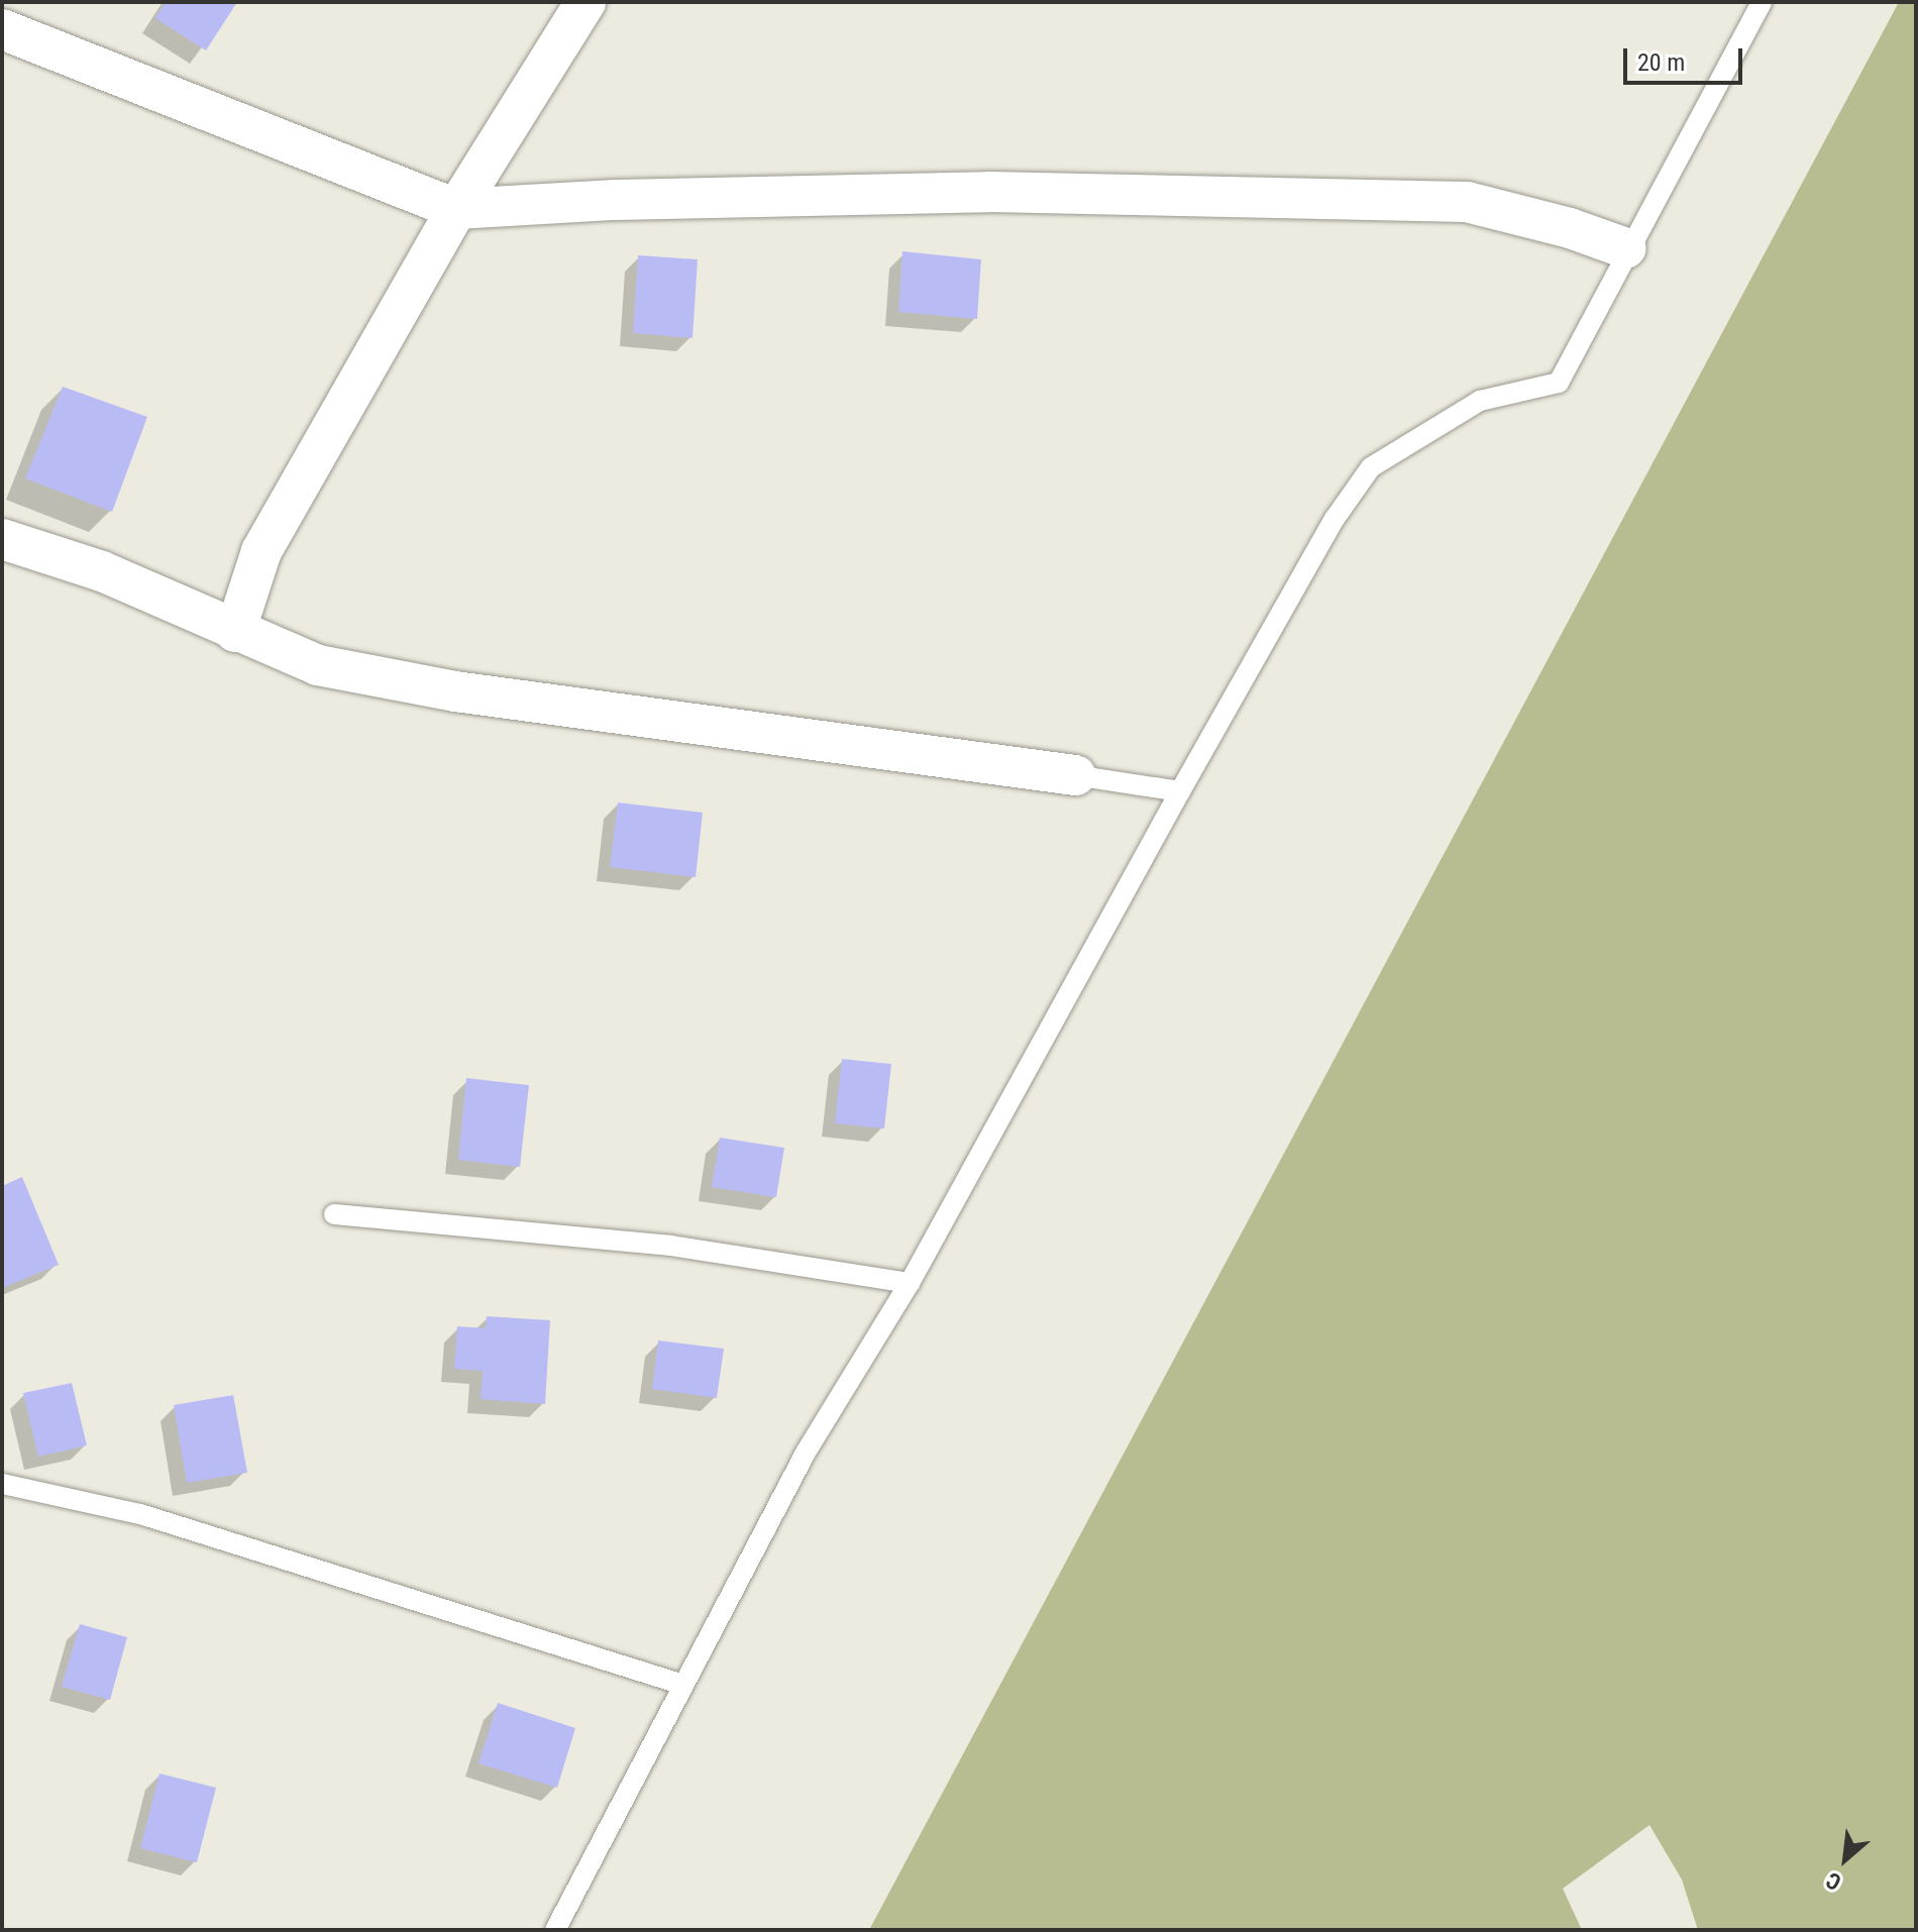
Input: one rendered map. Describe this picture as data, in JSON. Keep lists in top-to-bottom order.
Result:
{
  "scale_bar": "20 m",
  "north": "bottom left"
}
